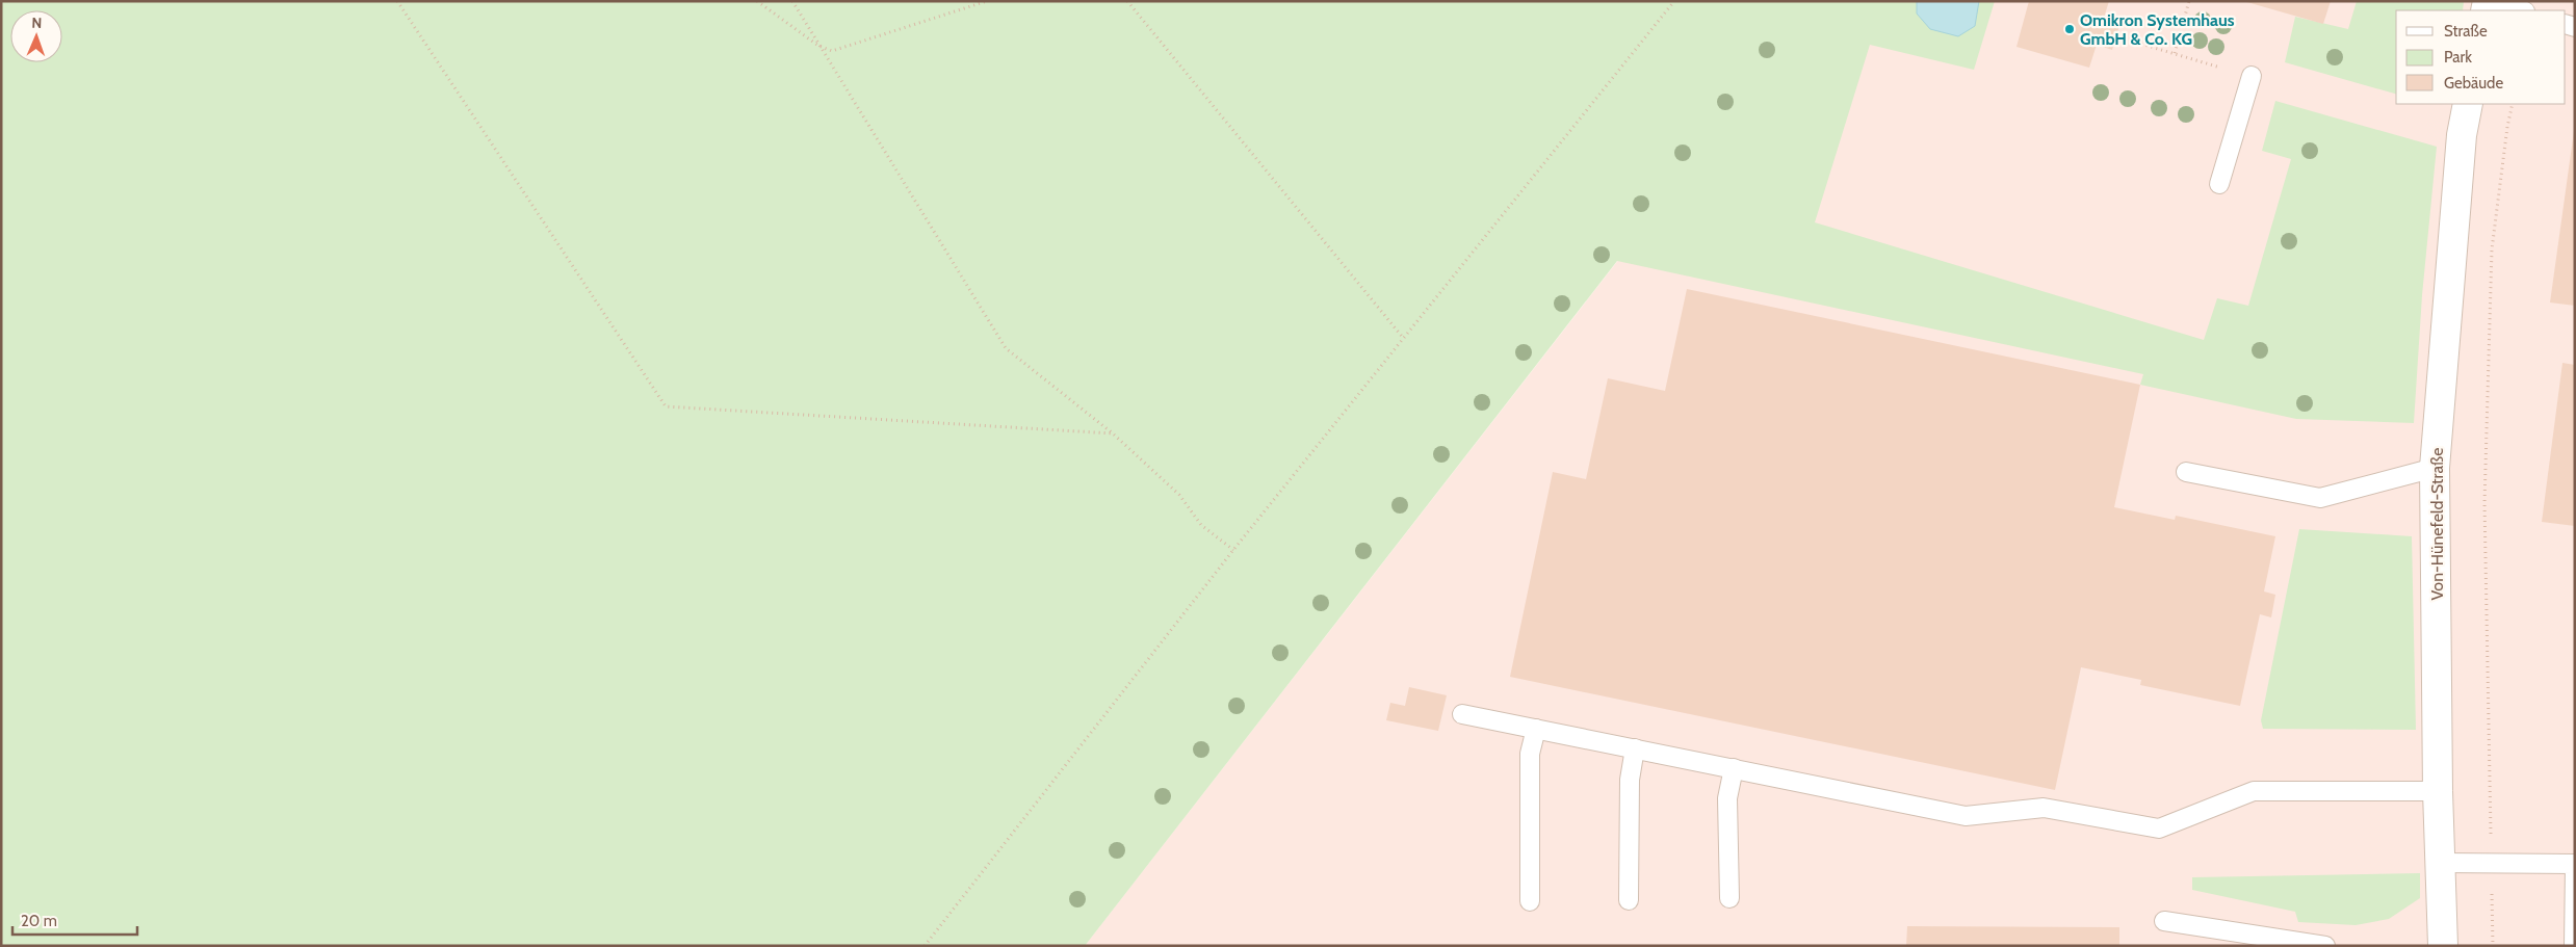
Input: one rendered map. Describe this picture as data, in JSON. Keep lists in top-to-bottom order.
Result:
{
  "streets": {
    "street": ["Von-Hünefeld-Straße"]
  },
  "places": ["Omikron Systemhaus GmbH & Co. KG"],
  "legend": ["Straße", "Park", "Gebäude"],
  "scale_bar": "20 m",
  "north": "top"
}
